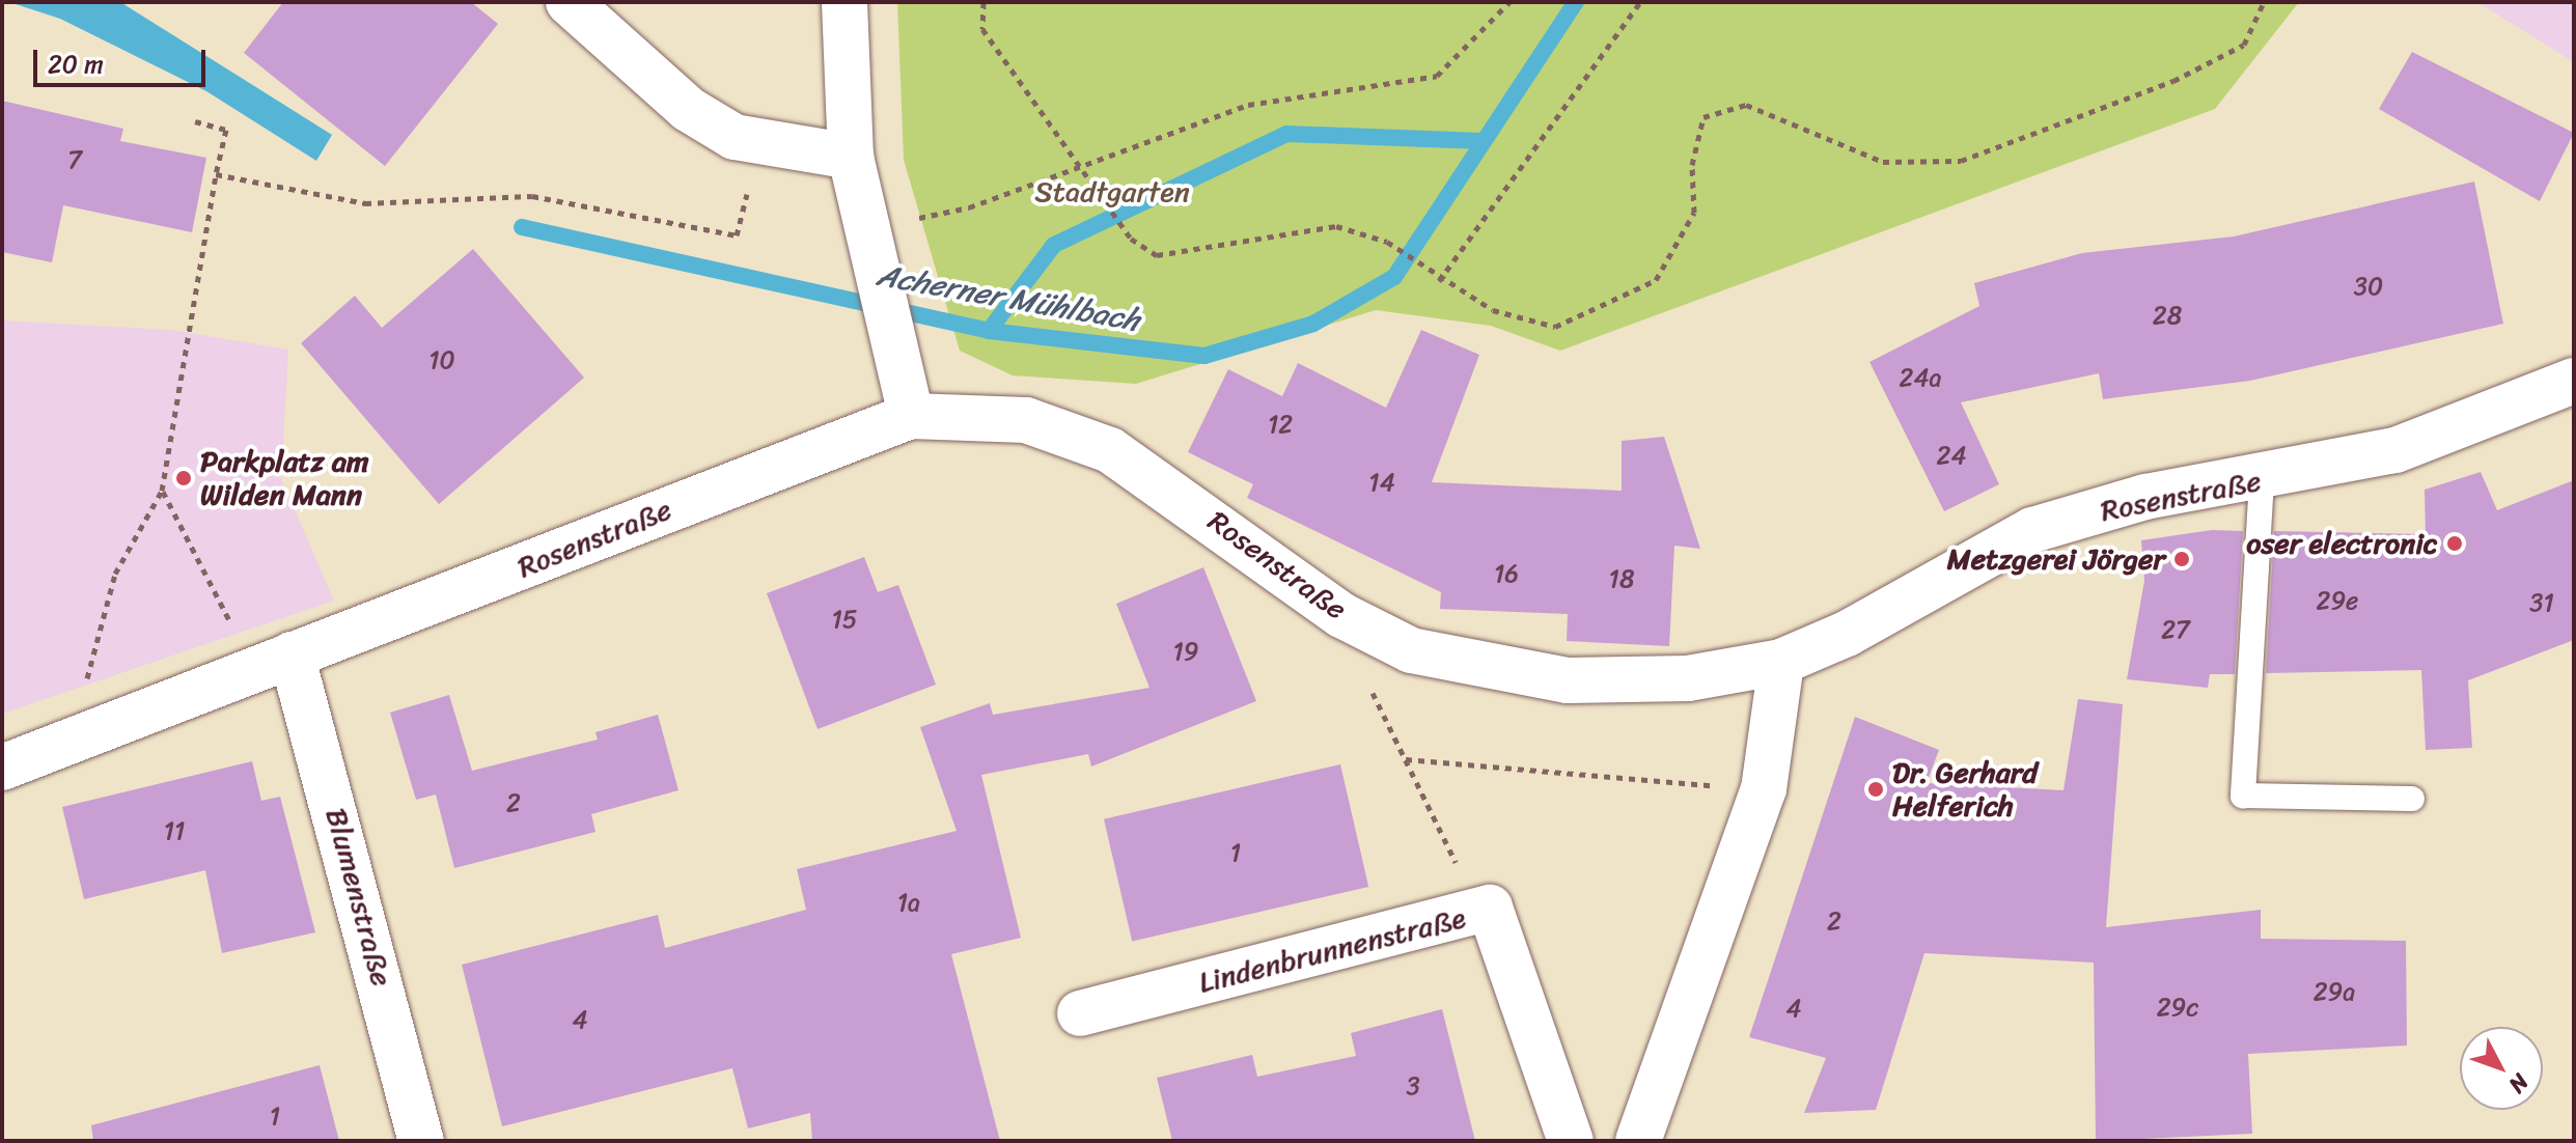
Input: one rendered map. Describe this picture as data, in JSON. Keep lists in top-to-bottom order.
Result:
{
  "streets": {
    "street": ["Rosenstraße", "Blumenstraße", "Lindenbrunnenstraße"]
  },
  "crossings": [
    ["Rosenstraße", "Blumenstraße"]
  ],
  "water": ["Acherner Mühlbach"],
  "parks": ["Stadtgarten"],
  "places": [
    "Parkplatz am Wilden Mann",
    "oser electronic",
    "Metzgerei Jörger",
    "Dr. Gerhard Helferich"
  ],
  "house_numbers": [
    "7",
    "30",
    "28",
    "10",
    "24a",
    "12",
    "24",
    "14",
    "16",
    "18",
    "29e",
    "31",
    "15",
    "27",
    "19",
    "2",
    "11",
    "1",
    "1a",
    "2",
    "29a",
    "29c",
    "4",
    "4",
    "3",
    "1"
  ],
  "scale_bar": "20 m",
  "north": "bottom right"
}
